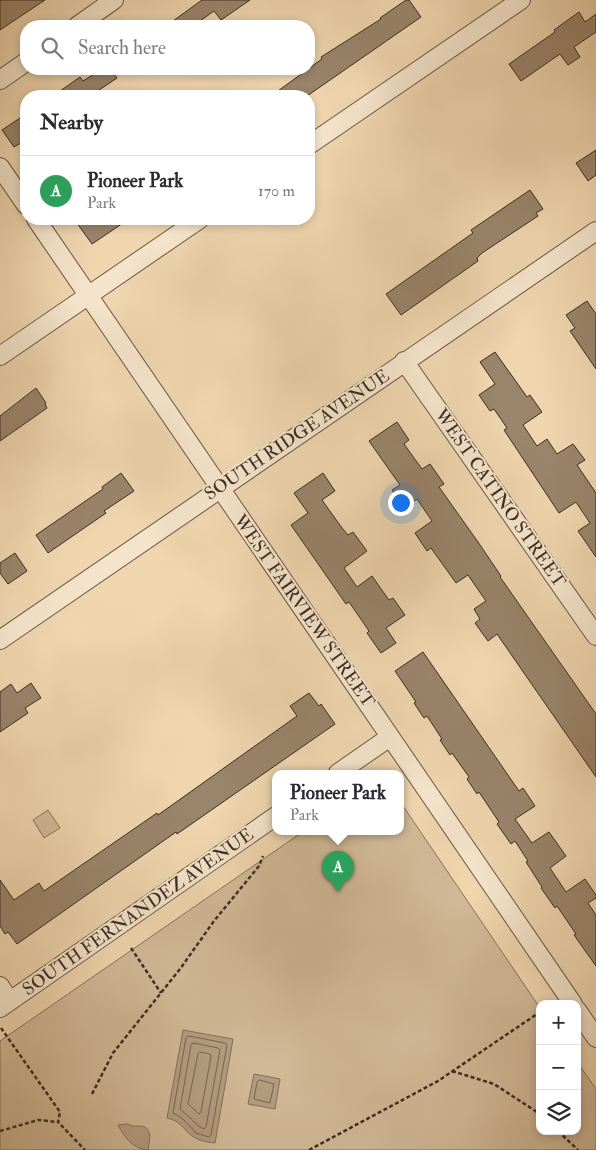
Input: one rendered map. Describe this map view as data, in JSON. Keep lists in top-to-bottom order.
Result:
{
  "streets": {
    "street": [
      "SOUTH RIDGE AVENUE",
      "WEST CATINO STREET",
      "WEST FAIRVIEW STREET",
      "SOUTH FERNANDEZ AVENUE"
    ]
  },
  "crossings": [
    ["SOUTH RIDGE AVENUE", "WEST CATINO STREET"],
    ["SOUTH RIDGE AVENUE", "WEST FAIRVIEW STREET"]
  ],
  "page": {
    "search": "Search here",
    "heading": "Nearby",
    "list": [
      {
        "mark": "A",
        "name": "Pioneer Park",
        "note": "Park",
        "value": "170 m"
      }
    ],
    "popup": ["Pioneer Park", "Park"],
    "pins": "A",
    "map_buttons": ["+", "−"]
  }
}
